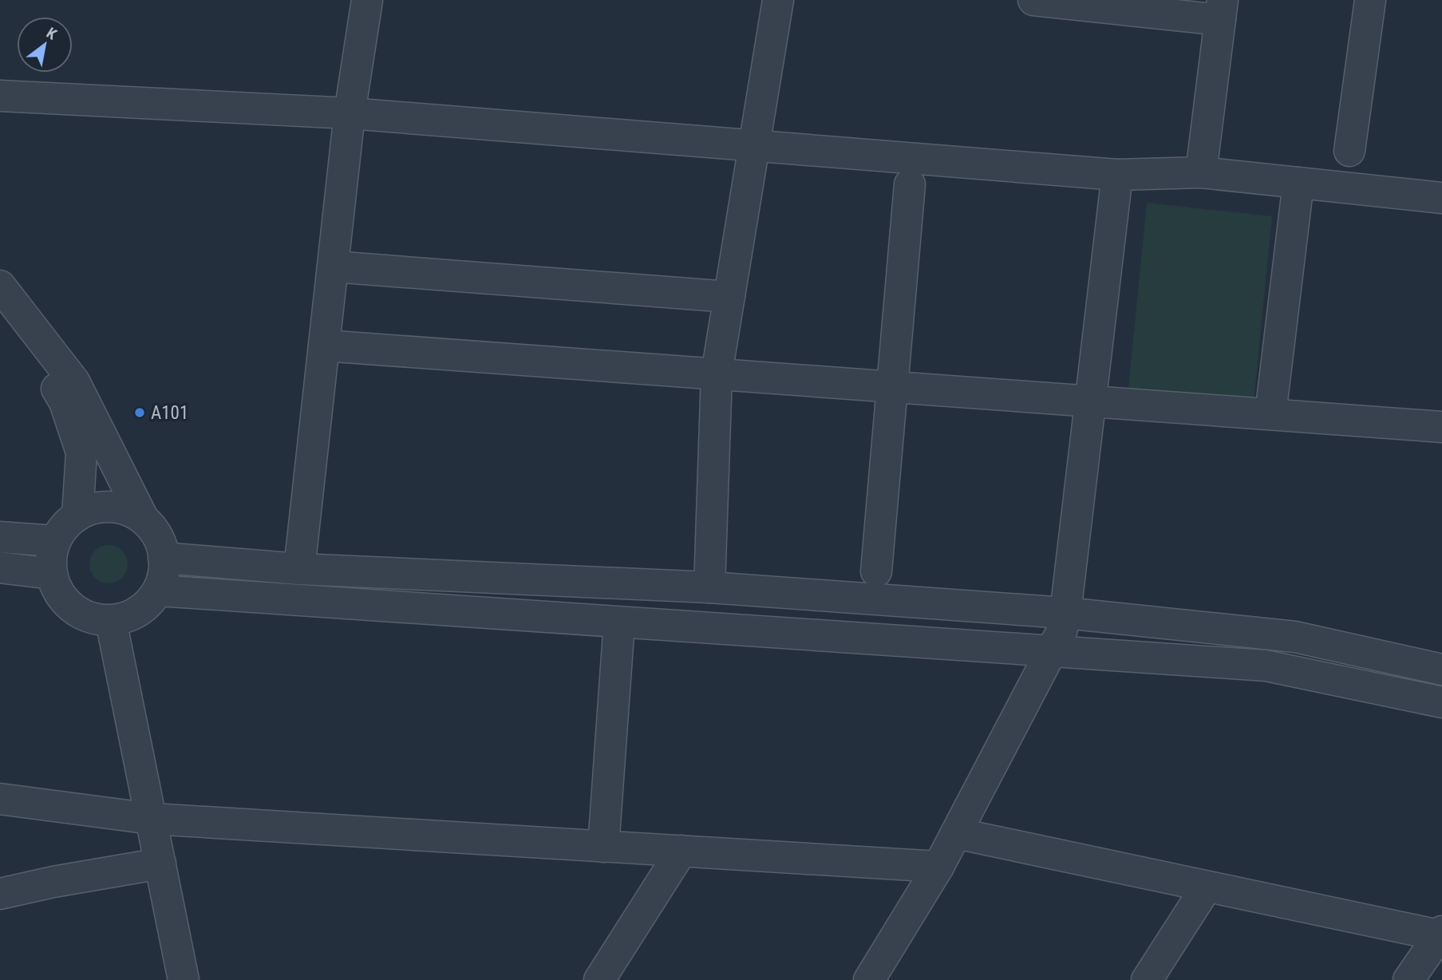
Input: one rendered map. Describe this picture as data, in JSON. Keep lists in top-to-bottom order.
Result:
{
  "places": ["A101"],
  "north": "top right"
}
